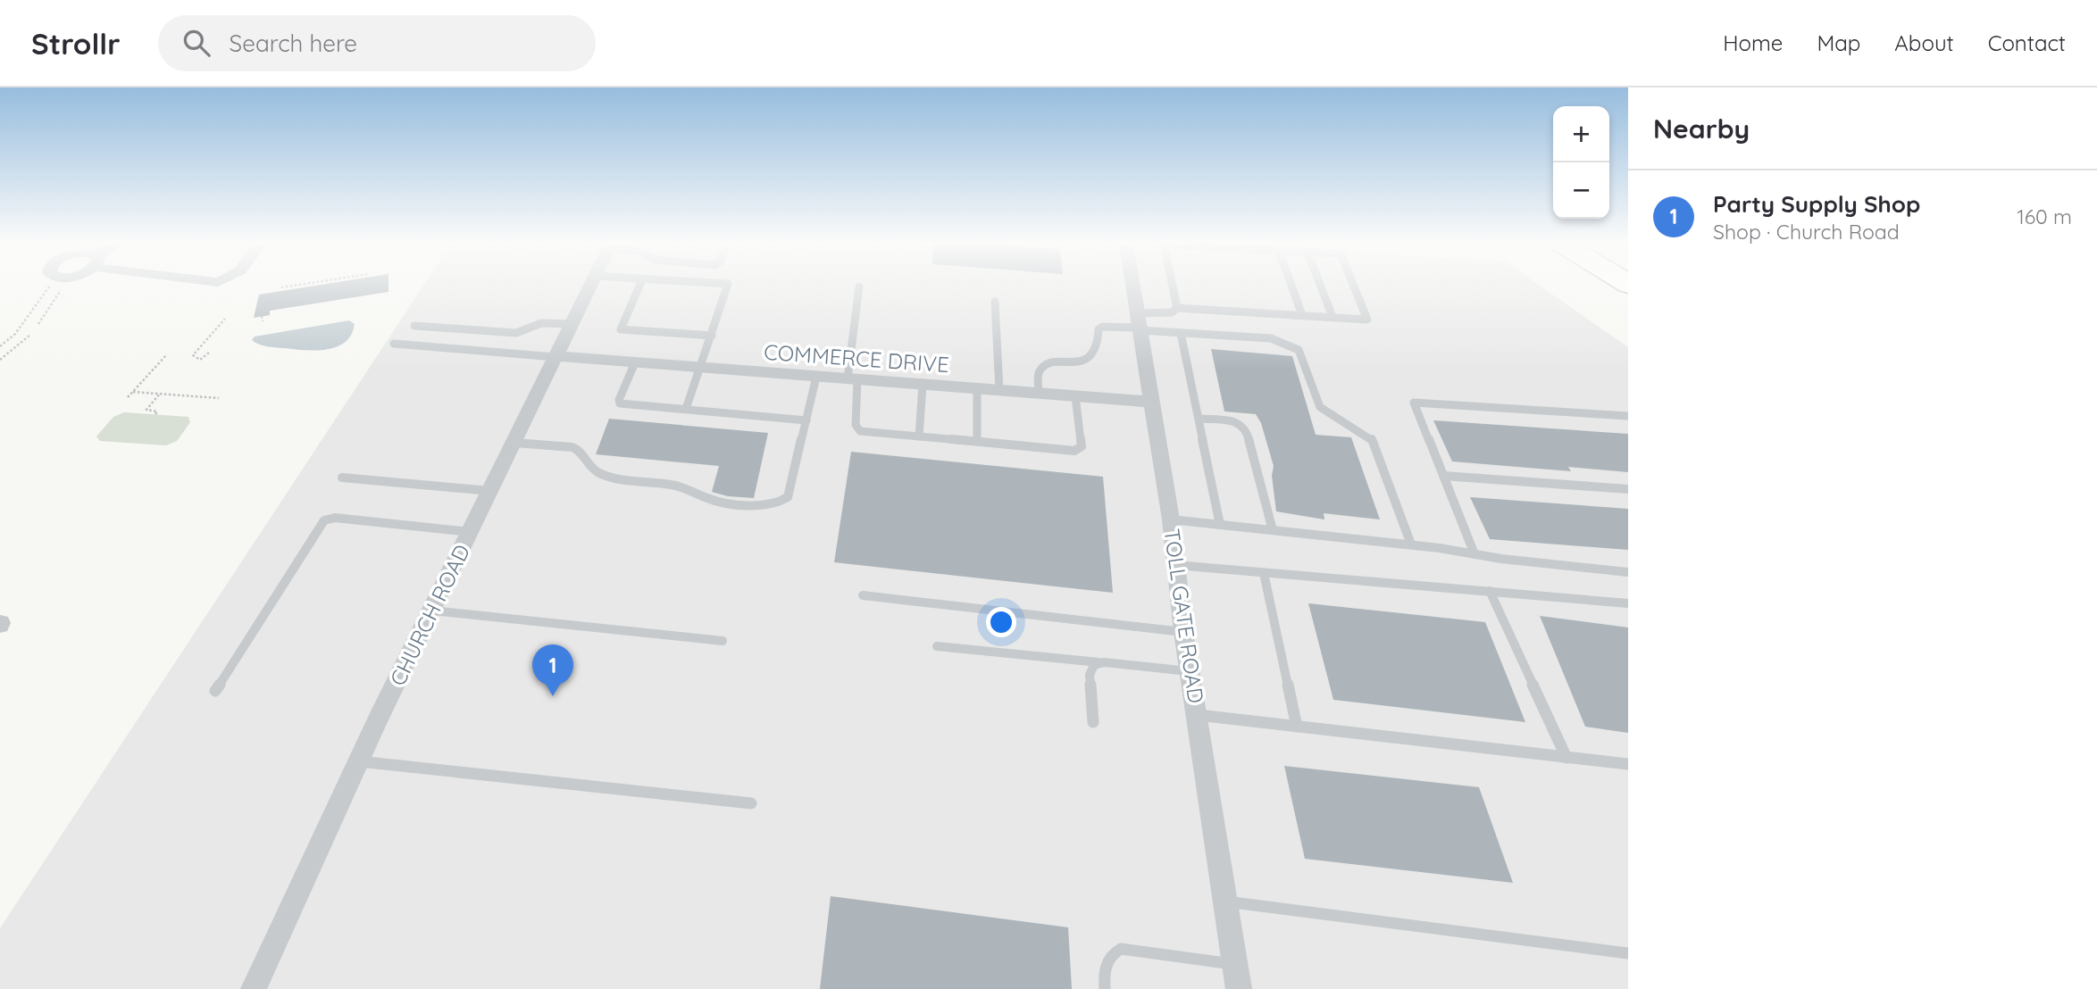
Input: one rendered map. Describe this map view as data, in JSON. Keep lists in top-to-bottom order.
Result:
{
  "streets": {
    "street": ["COMMERCE DRIVE", "CHURCH ROAD", "TOLL GATE ROAD"]
  },
  "crossings": [
    ["COMMERCE DRIVE", "CHURCH ROAD"],
    ["COMMERCE DRIVE", "TOLL GATE ROAD"]
  ],
  "page": {
    "header": "Strollr",
    "search": "Search here",
    "nav": [
      "Home",
      "Map",
      "About",
      "Contact"
    ],
    "heading": "Nearby",
    "map_buttons": ["+", "−"],
    "list": [
      {
        "mark": "1",
        "name": "Party Supply Shop",
        "note": "Shop · Church Road",
        "value": "160 m"
      }
    ],
    "pins": "1"
  }
}
